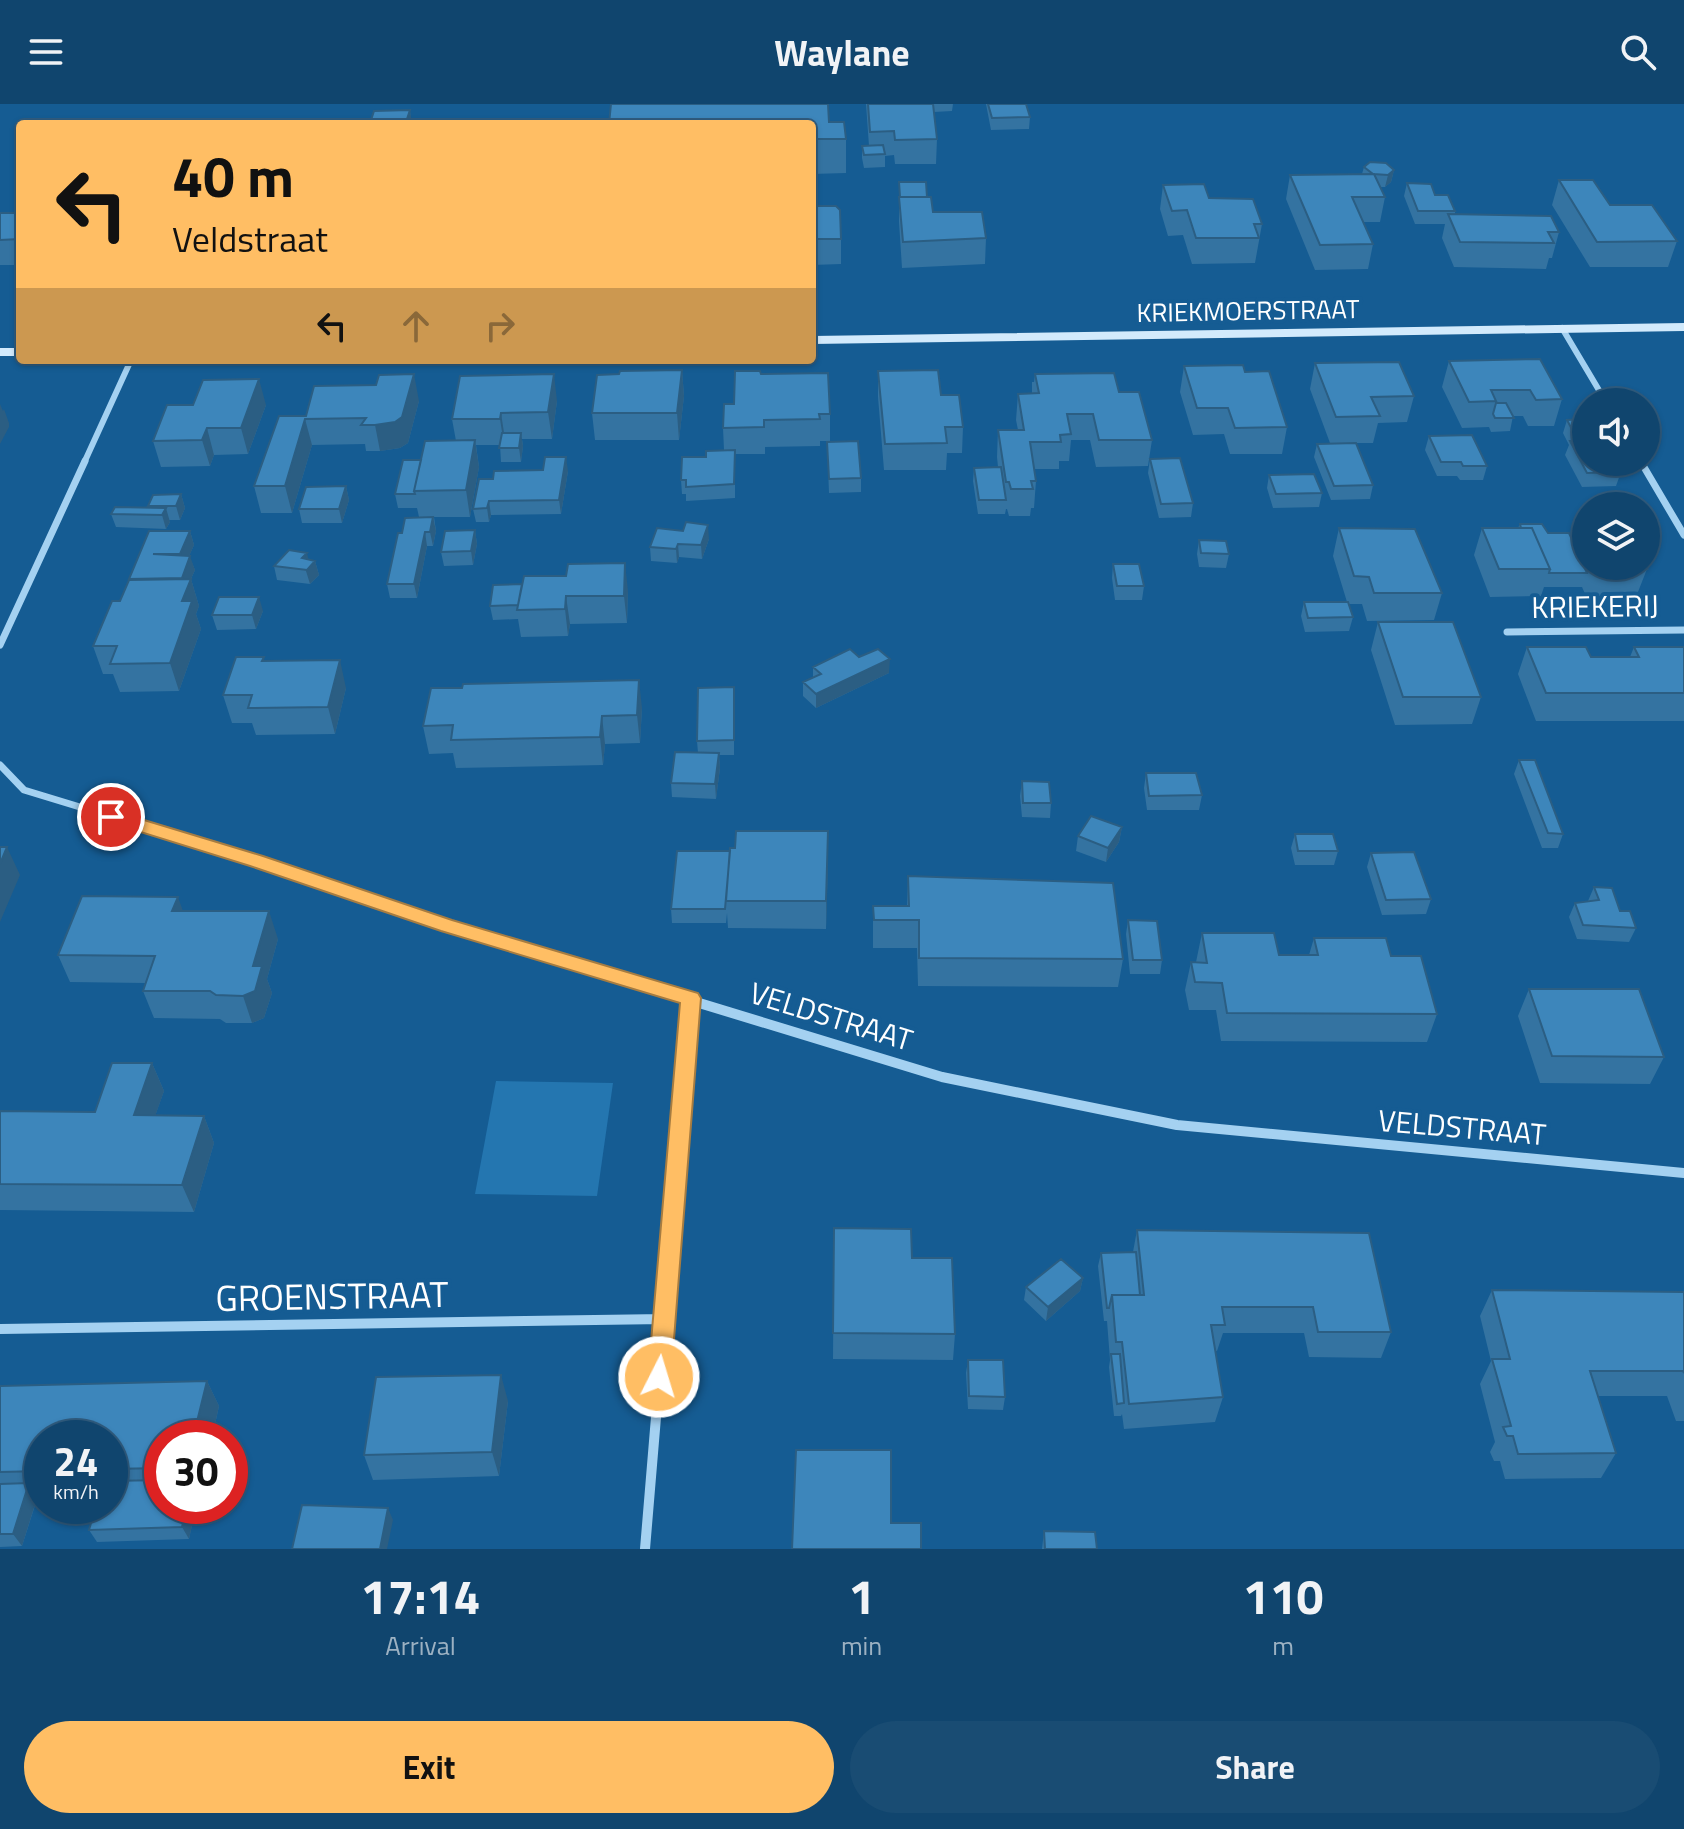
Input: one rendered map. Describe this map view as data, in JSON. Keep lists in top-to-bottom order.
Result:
{
  "streets": {
    "street": [
      "KRIEKMOERSTRAAT",
      "KRIEKERIJ",
      "VELDSTRAAT",
      "GROENSTRAAT"
    ]
  },
  "page": {
    "header": "Waylane",
    "turn": ["40 m", "Veldstraat"],
    "speed": "24 km/h",
    "limit": "30",
    "eta": [
      "17:14",
      "Arrival",
      "1",
      "min",
      "110",
      "m"
    ],
    "buttons": ["Exit", "Share"]
  }
}
